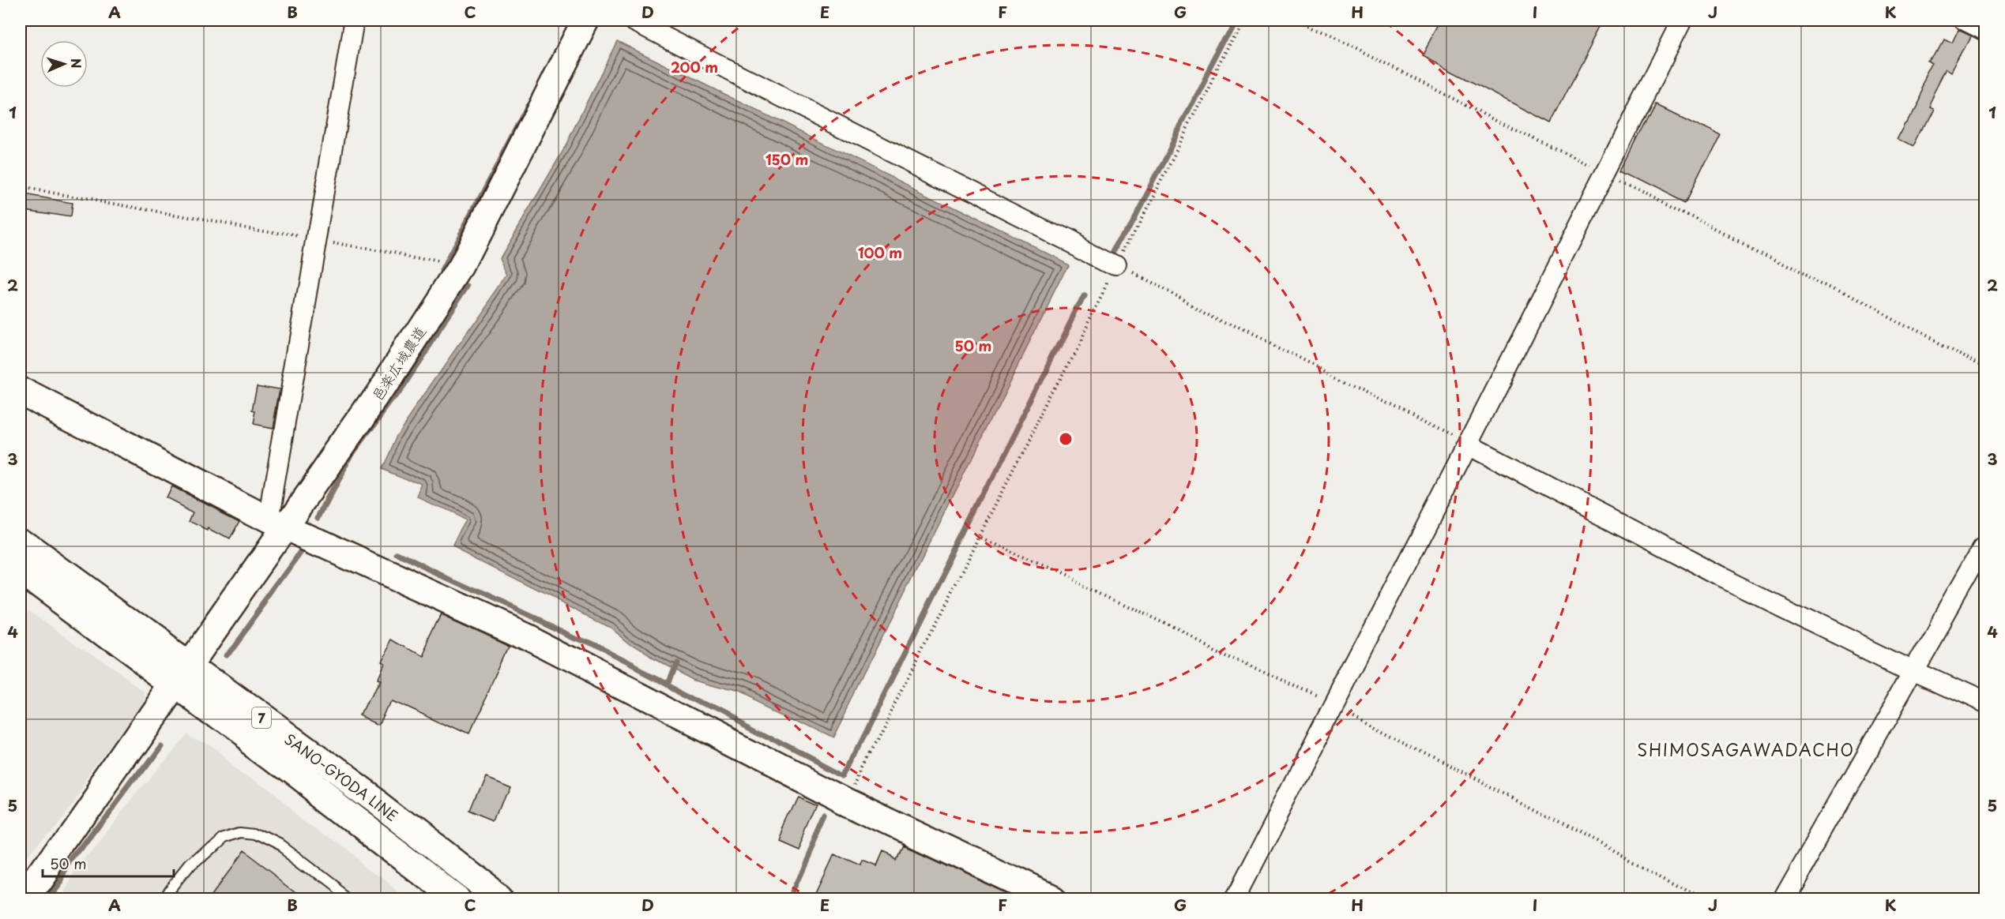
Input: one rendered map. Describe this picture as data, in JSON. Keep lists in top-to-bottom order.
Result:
{
  "streets": {
    "street": ["邑楽広域農道", "7", "SANO-GYODA LINE"]
  },
  "crossings": [
    ["邑楽広域農道", "SANO-GYODA LINE"]
  ],
  "districts": ["SHIMOSAGAWADACHO"],
  "scale_bar": "50 m",
  "north": "right",
  "grid": {
    "columns": [
      "A",
      "B",
      "C",
      "D",
      "E",
      "F",
      "G",
      "H",
      "I",
      "J",
      "K"
    ],
    "rows": [
      "1",
      "2",
      "3",
      "4",
      "5"
    ]
  },
  "rings": [
    "200 m",
    "150 m",
    "100 m",
    "50 m"
  ]
}
